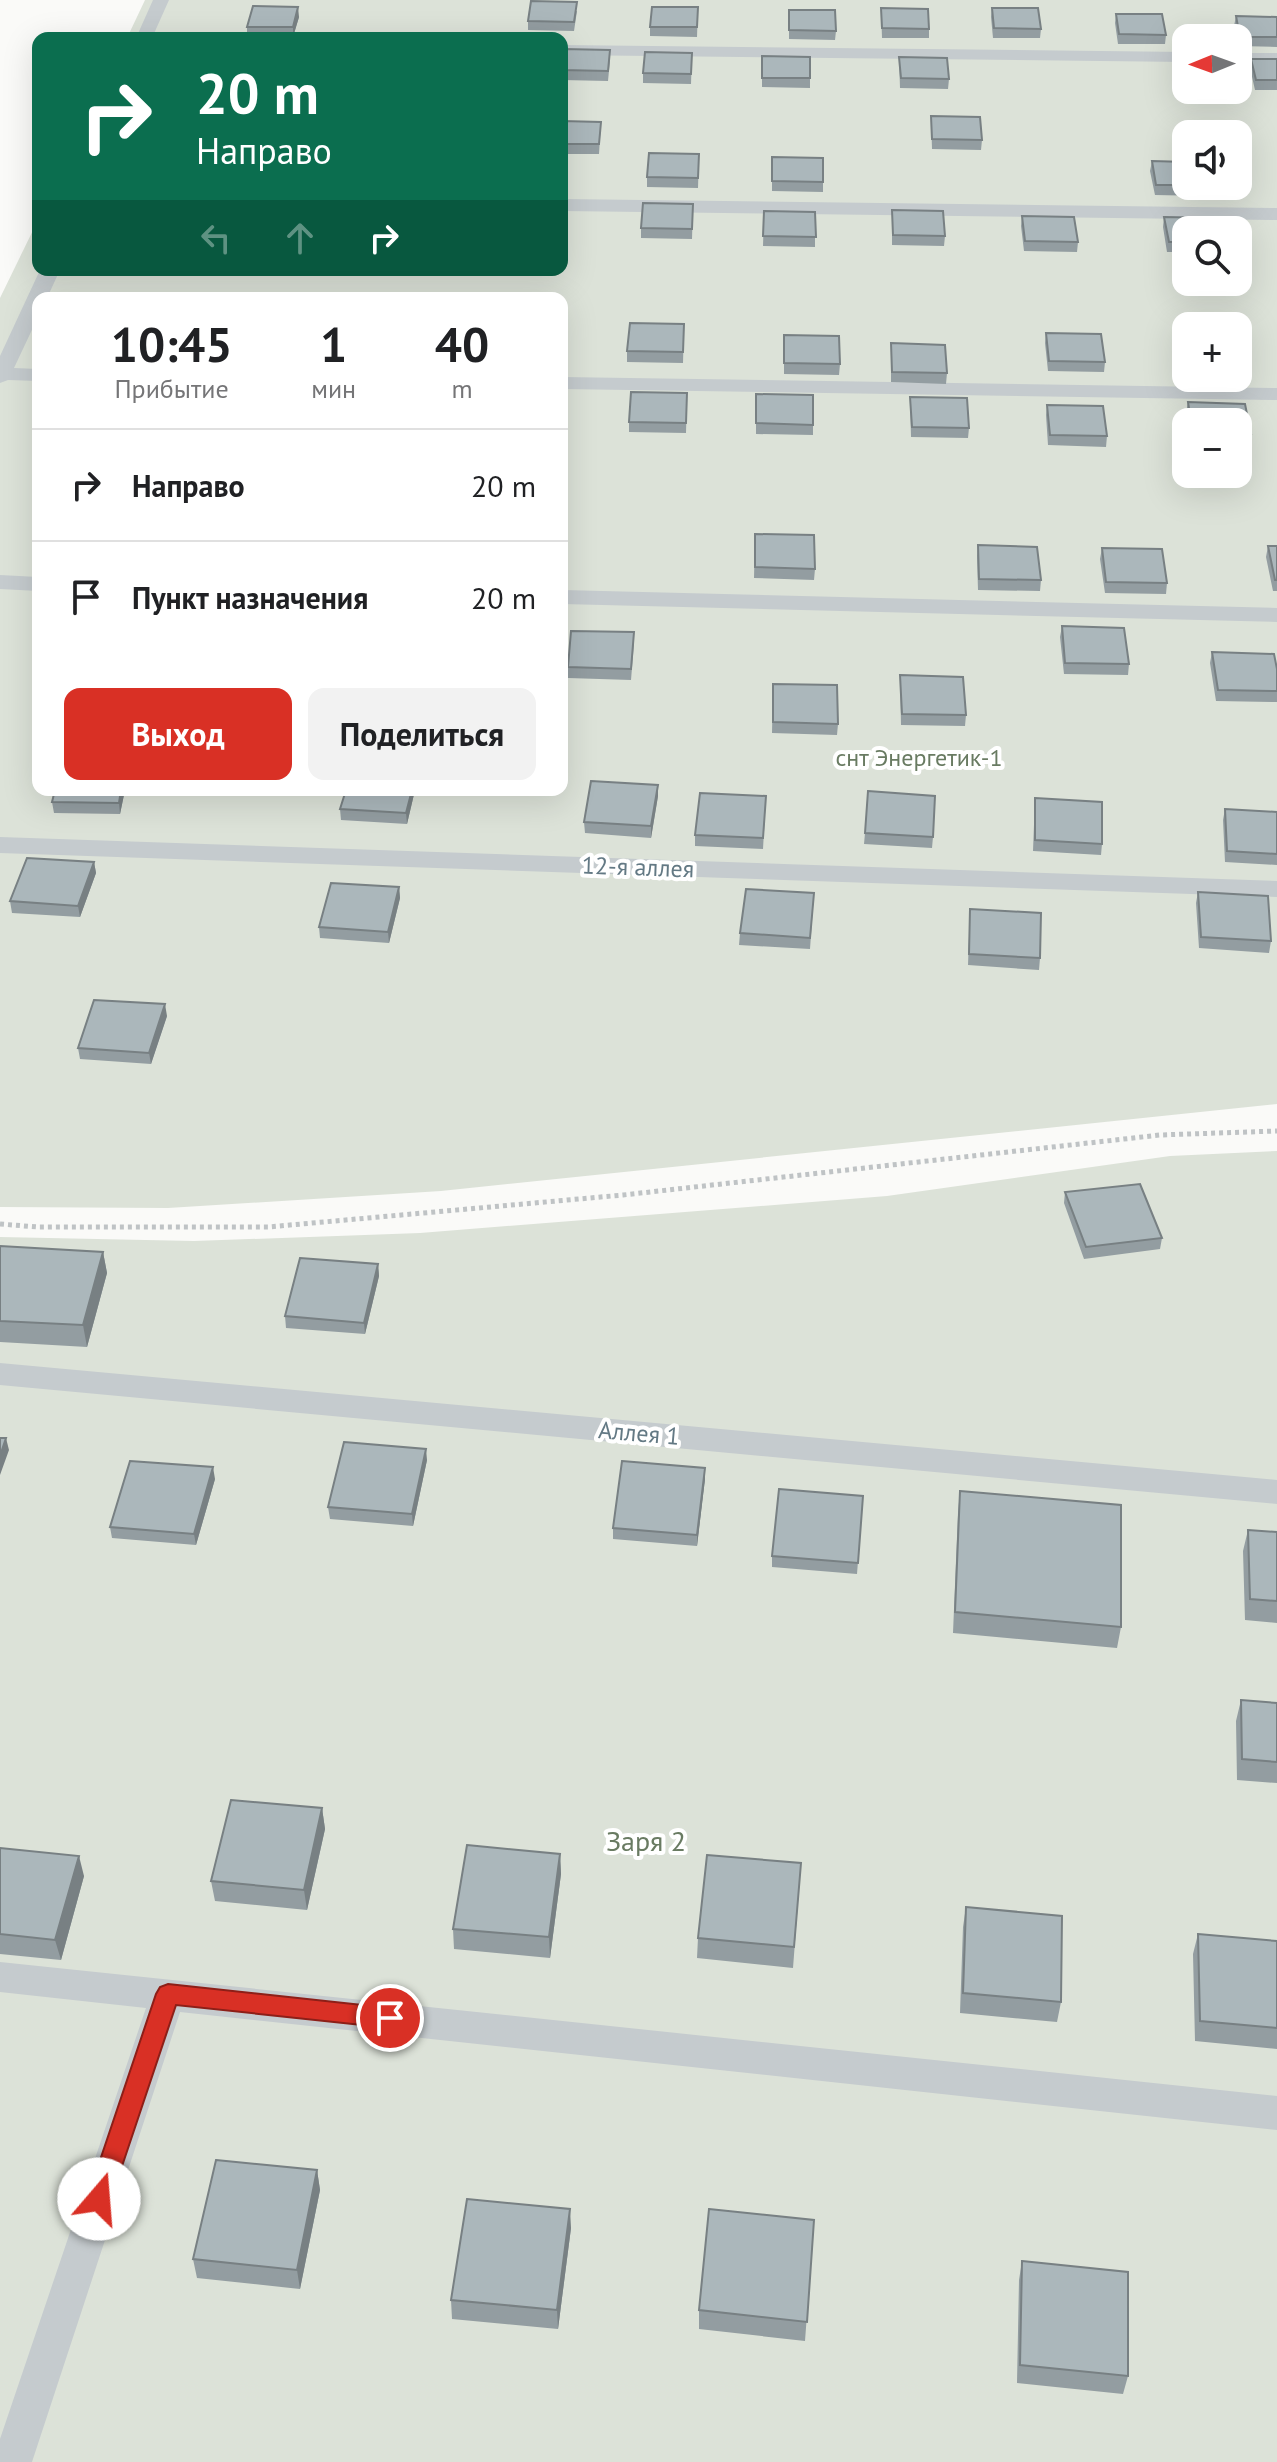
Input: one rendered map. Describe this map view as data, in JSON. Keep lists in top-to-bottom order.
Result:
{
  "streets": {
    "lane": ["12-я аллея", "Аллея 1"]
  },
  "parks": ["снт Энергетик-1", "Заря 2"],
  "north": "left",
  "page": {
    "map_buttons": ["+", "−"],
    "turn": ["20 m", "Направо"],
    "eta": [
      "10:45",
      "Прибытие",
      "1",
      "мин",
      "40",
      "m"
    ],
    "list": [
      {
        "name": "Направо",
        "value": "20 m"
      },
      {
        "name": "Пункт назначения",
        "value": "20 m"
      }
    ],
    "buttons": ["Выход", "Поделиться"]
  }
}
